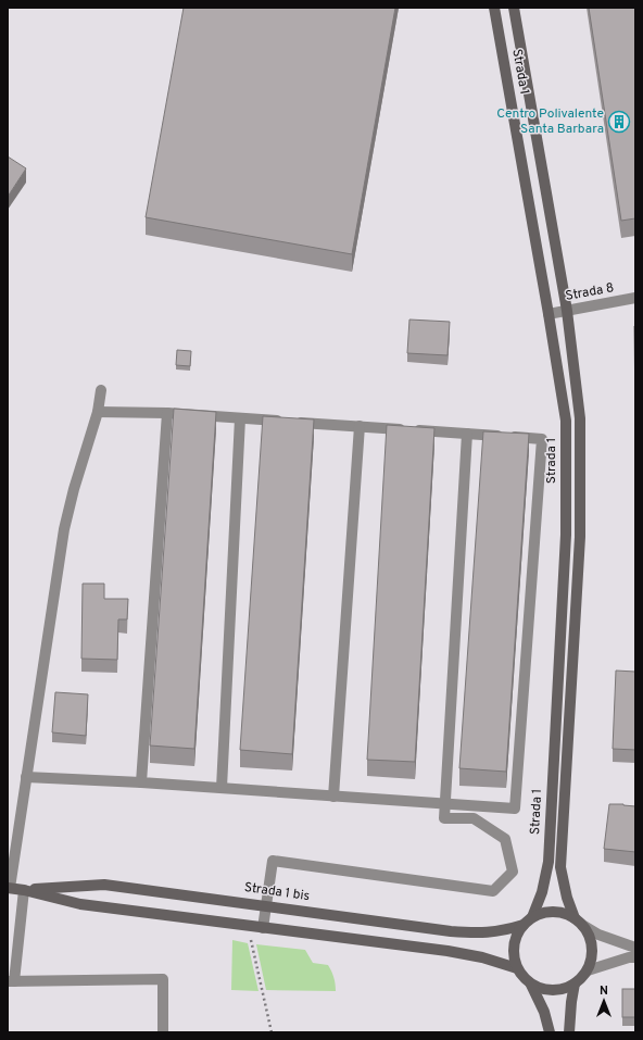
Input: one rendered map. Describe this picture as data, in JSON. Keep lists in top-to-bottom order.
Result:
{
  "streets": {
    "street": ["Strada 1", "Strada 8", "Strada 1 bis"]
  },
  "crossings": [
    ["Strada 1", "Strada 8"],
    ["Strada 1", "Strada 1 bis"]
  ],
  "places": {
    "building": ["Centro Polivalente Santa Barbara"]
  },
  "north": "top"
}
